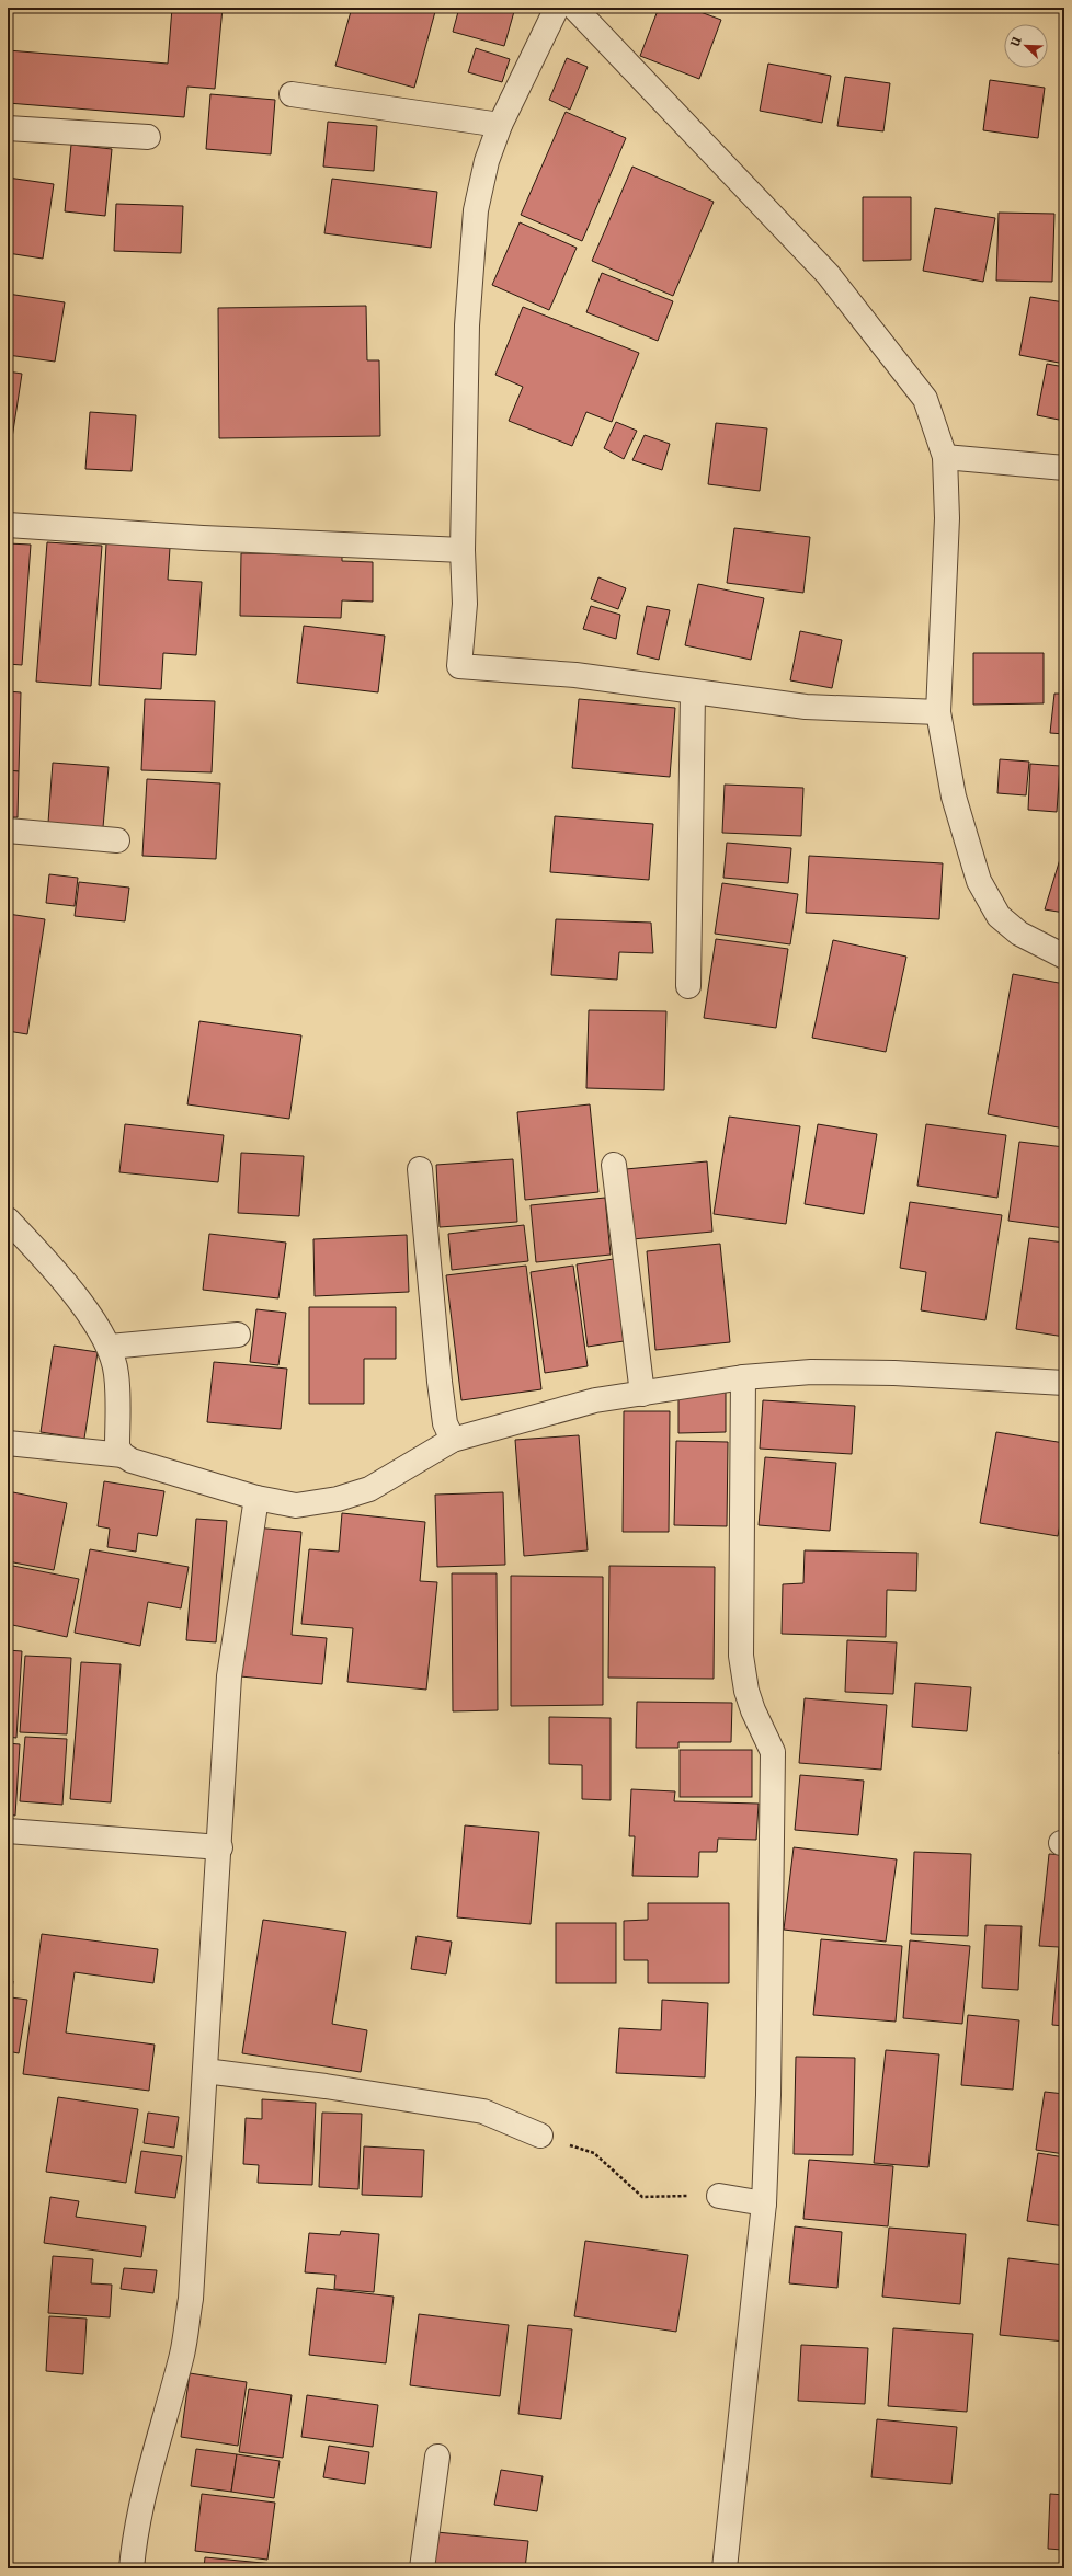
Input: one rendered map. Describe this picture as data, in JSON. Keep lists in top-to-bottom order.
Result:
{
  "north": "top left"
}
